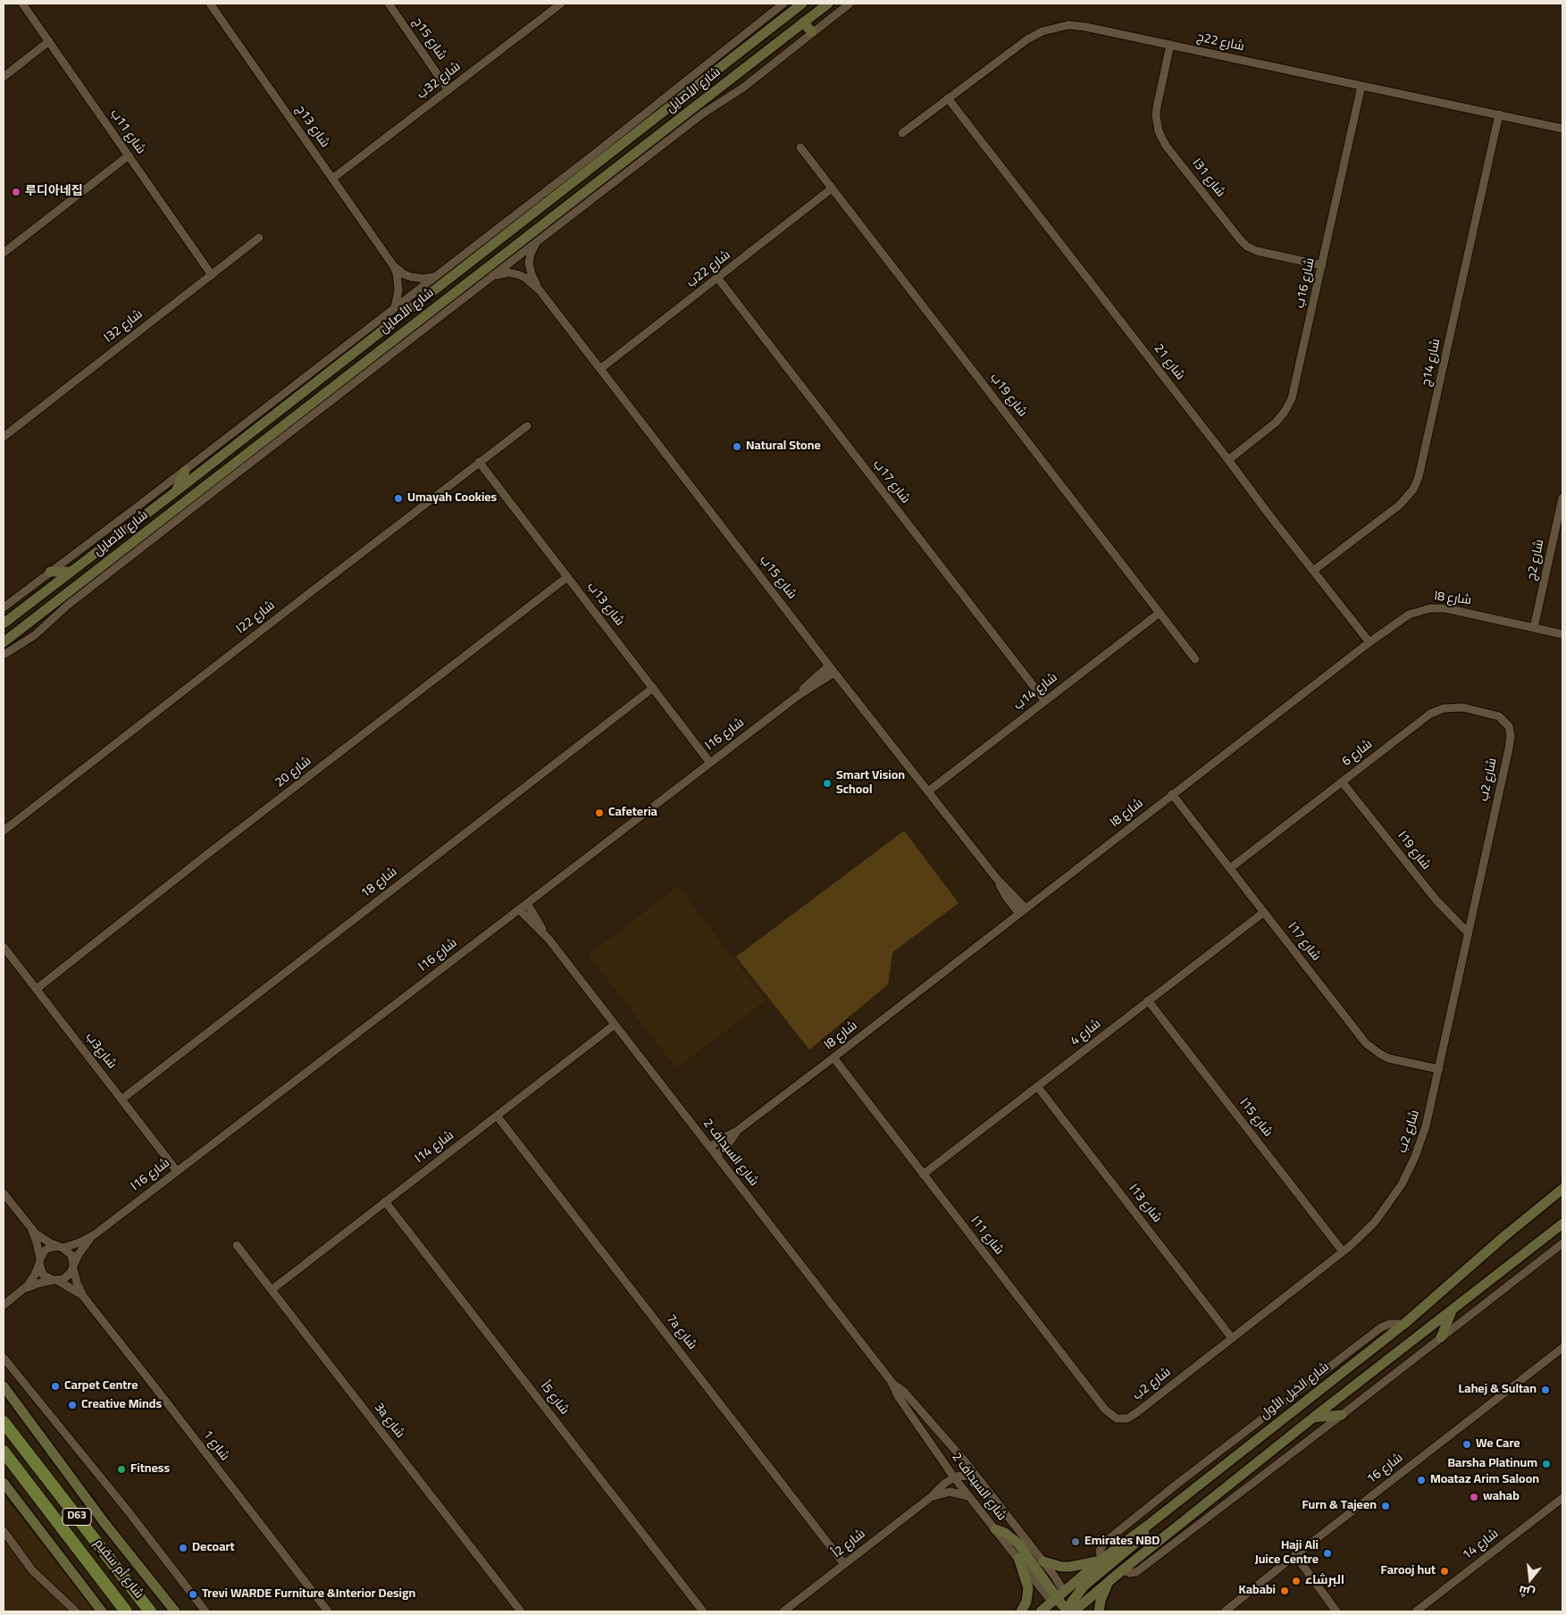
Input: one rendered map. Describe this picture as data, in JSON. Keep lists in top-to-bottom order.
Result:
{
  "streets": {
    "main road": [
      "شارع الأصايل",
      "شارع الخيل الأول",
      "D63",
      "شارع أم سقيم"
    ],
    "street": [
      "شارع 15ج",
      "شارع 22ج",
      "شارع 32ب",
      "شارع 13ج",
      "شارع 11ب",
      "شارع 31ا",
      "شارع 22ب",
      "شارع 16ب",
      "شارع 32ا",
      "شارع 21",
      "شارع 14ج",
      "شارع 19ب",
      "شارع 17ب",
      "شارع 2ج",
      "شارع 15ب",
      "شارع 8ا",
      "شارع 13ب",
      "شارع 22ا",
      "شارع 14ب",
      "شارع 16ا",
      "شارع 6",
      "شارع 20",
      "شارع 2ب",
      "شارع 19ا",
      "شارع 18",
      "شارع 17ا",
      "شارع 4",
      "شارع3ب",
      "شارع 15ا",
      "شارع 14ا",
      "شارع السيداف 2",
      "شارع 13ا",
      "شارع 11ا",
      "7a شارع",
      "شارع 5أ",
      "3a شارع",
      "شارع 1",
      "شارع 16",
      "شارع 2أ",
      "شارع 14"
    ]
  },
  "crossings": [
    ["شارع 15ج", "شارع 32ب"],
    ["شارع 22ج", "شارع 31ا"],
    ["شارع 22ج", "شارع 16ب"],
    ["شارع 22ج", "شارع 21"],
    ["شارع 22ج", "شارع 14ج"],
    ["شارع 32ب", "شارع 13ج"],
    ["شارع 11ب", "شارع 32ا"],
    ["شارع 31ا", "شارع 16ب"],
    ["شارع 22ب", "شارع 19ب"],
    ["شارع 22ب", "شارع 17ب"],
    ["شارع 22ب", "شارع 15ب"],
    ["شارع 16ب", "شارع 21"],
    ["شارع 21", "شارع 14ج"],
    ["شارع 21", "شارع 8ا"],
    ["شارع 19ب", "شارع 14ب"],
    ["شارع 17ب", "شارع 14ب"],
    ["شارع 2ج", "شارع 8ا"],
    ["شارع 15ب", "شارع 8ا"],
    ["شارع 15ب", "شارع 14ب"],
    ["شارع 15ب", "شارع 16ا"],
    ["شارع 8ا", "شارع 17ا"],
    ["شارع 8ا", "شارع السيداف 2"],
    ["شارع 8ا", "شارع 11ا"],
    ["شارع 13ب", "شارع 22ا"],
    ["شارع 13ب", "شارع 16ا"],
    ["شارع 13ب", "شارع 20"],
    ["شارع 13ب", "شارع 18"],
    ["شارع 16ا", "شارع3ب"],
    ["شارع 16ا", "شارع السيداف 2"],
    ["شارع 16ا", "شارع 1"],
    ["شارع 6", "شارع 2ب"],
    ["شارع 6", "شارع 19ا"],
    ["شارع 6", "شارع 17ا"],
    ["شارع 20", "شارع3ب"],
    ["شارع 2ب", "شارع 19ا"],
    ["شارع 2ب", "شارع 17ا"],
    ["شارع 2ب", "شارع 15ا"],
    ["شارع 2ب", "شارع 13ا"],
    ["شارع 2ب", "شارع 11ا"],
    ["شارع 18", "شارع3ب"],
    ["شارع 17ا", "شارع 4"],
    ["شارع 4", "شارع 15ا"],
    ["شارع 4", "شارع 13ا"],
    ["شارع 4", "شارع 11ا"],
    ["شارع 14ا", "شارع السيداف 2"],
    ["شارع 14ا", "7a شارع"],
    ["شارع 14ا", "شارع 5أ"],
    ["شارع 14ا", "3a شارع"],
    ["شارع السيداف 2", "شارع الخيل الأول"],
    ["شارع السيداف 2", "شارع 2أ"],
    ["7a شارع", "شارع 2أ"]
  ],
  "places": [
    "루디아네집",
    "Natural Stone",
    "Umayah Cookies",
    "Smart Vision School",
    "Cafeteria",
    "Carpet Centre",
    "Lahej & Sultan",
    "Creative Minds",
    "We Care",
    "Barsha Platinum",
    "Fitness",
    "Moataz Arim Saloon",
    "wahab",
    "Furn & Tajeen",
    "Emirates NBD",
    "Decoart",
    "Haji Ali Juice Centre",
    "Farooj hut",
    "البرشاء",
    "Kababi",
    "Trevi WARDE Furniture &Interior Design"
  ],
  "north": "bottom"
}
